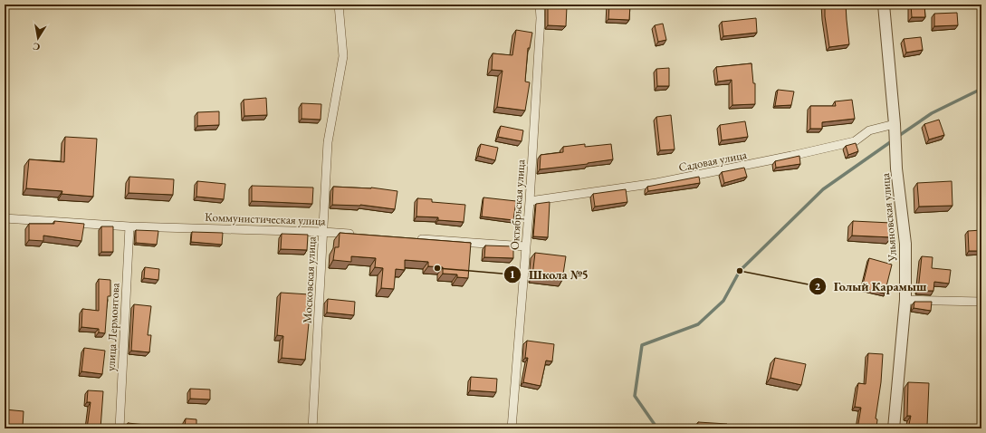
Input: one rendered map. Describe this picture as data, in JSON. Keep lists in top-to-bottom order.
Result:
{
  "streets": {
    "street": [
      "Садовая улица",
      "Октябрьская улица",
      "Ульяновская улица",
      "Коммунистическая улица",
      "Московская улица",
      "улица Лермонтова"
    ]
  },
  "crossings": [
    ["Садовая улица", "Октябрьская улица"],
    ["Садовая улица", "Ульяновская улица"],
    ["Коммунистическая улица", "Московская улица"],
    ["Коммунистическая улица", "улица Лермонтова"]
  ],
  "places": ["Школа №5", "Голый Карамыш"],
  "north": "bottom"
}
